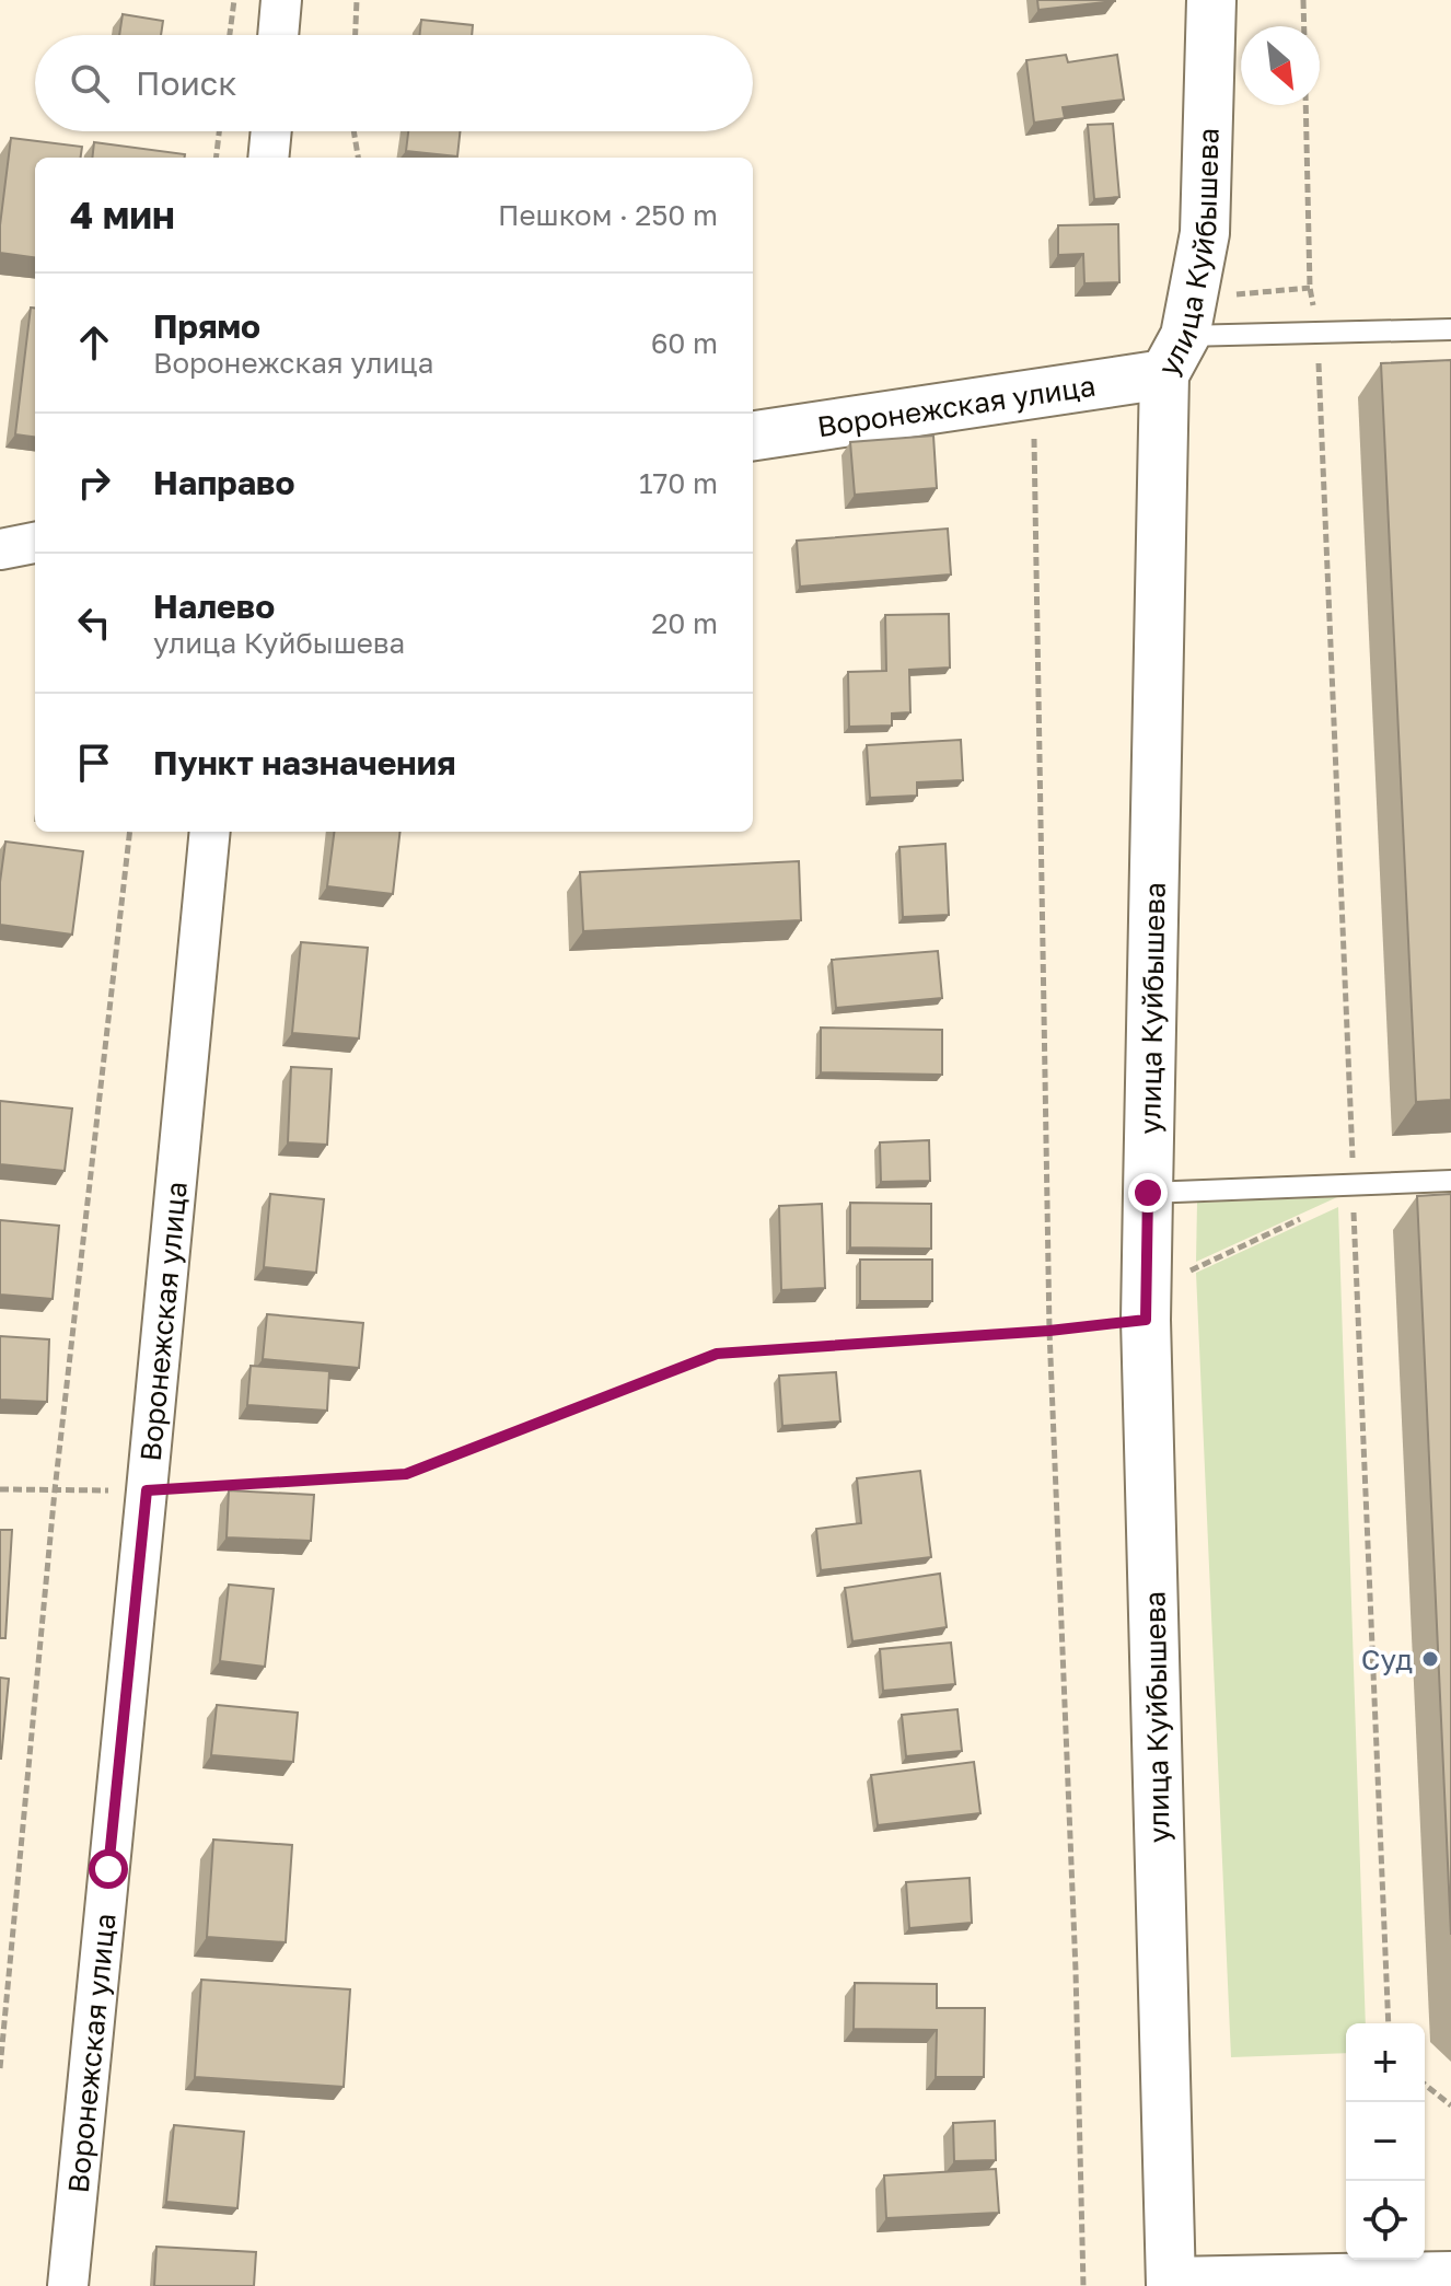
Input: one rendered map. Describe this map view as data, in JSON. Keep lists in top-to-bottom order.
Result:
{
  "streets": {
    "street": ["улица Куйбышева", "Воронежская улица"]
  },
  "crossings": [
    ["улица Куйбышева", "Воронежская улица"]
  ],
  "places": ["Суд"],
  "north": "bottom right",
  "page": {
    "search": "Поиск",
    "heading": ["4 мин", "Пешком · 250 m"],
    "list": [
      ["Прямо", "Воронежская улица", "60 m"],
      ["Направо", "170 m"],
      ["Налево", "улица Куйбышева", "20 m"],
      "Пункт назначения"
    ],
    "map_buttons": ["+", "−"]
  }
}
